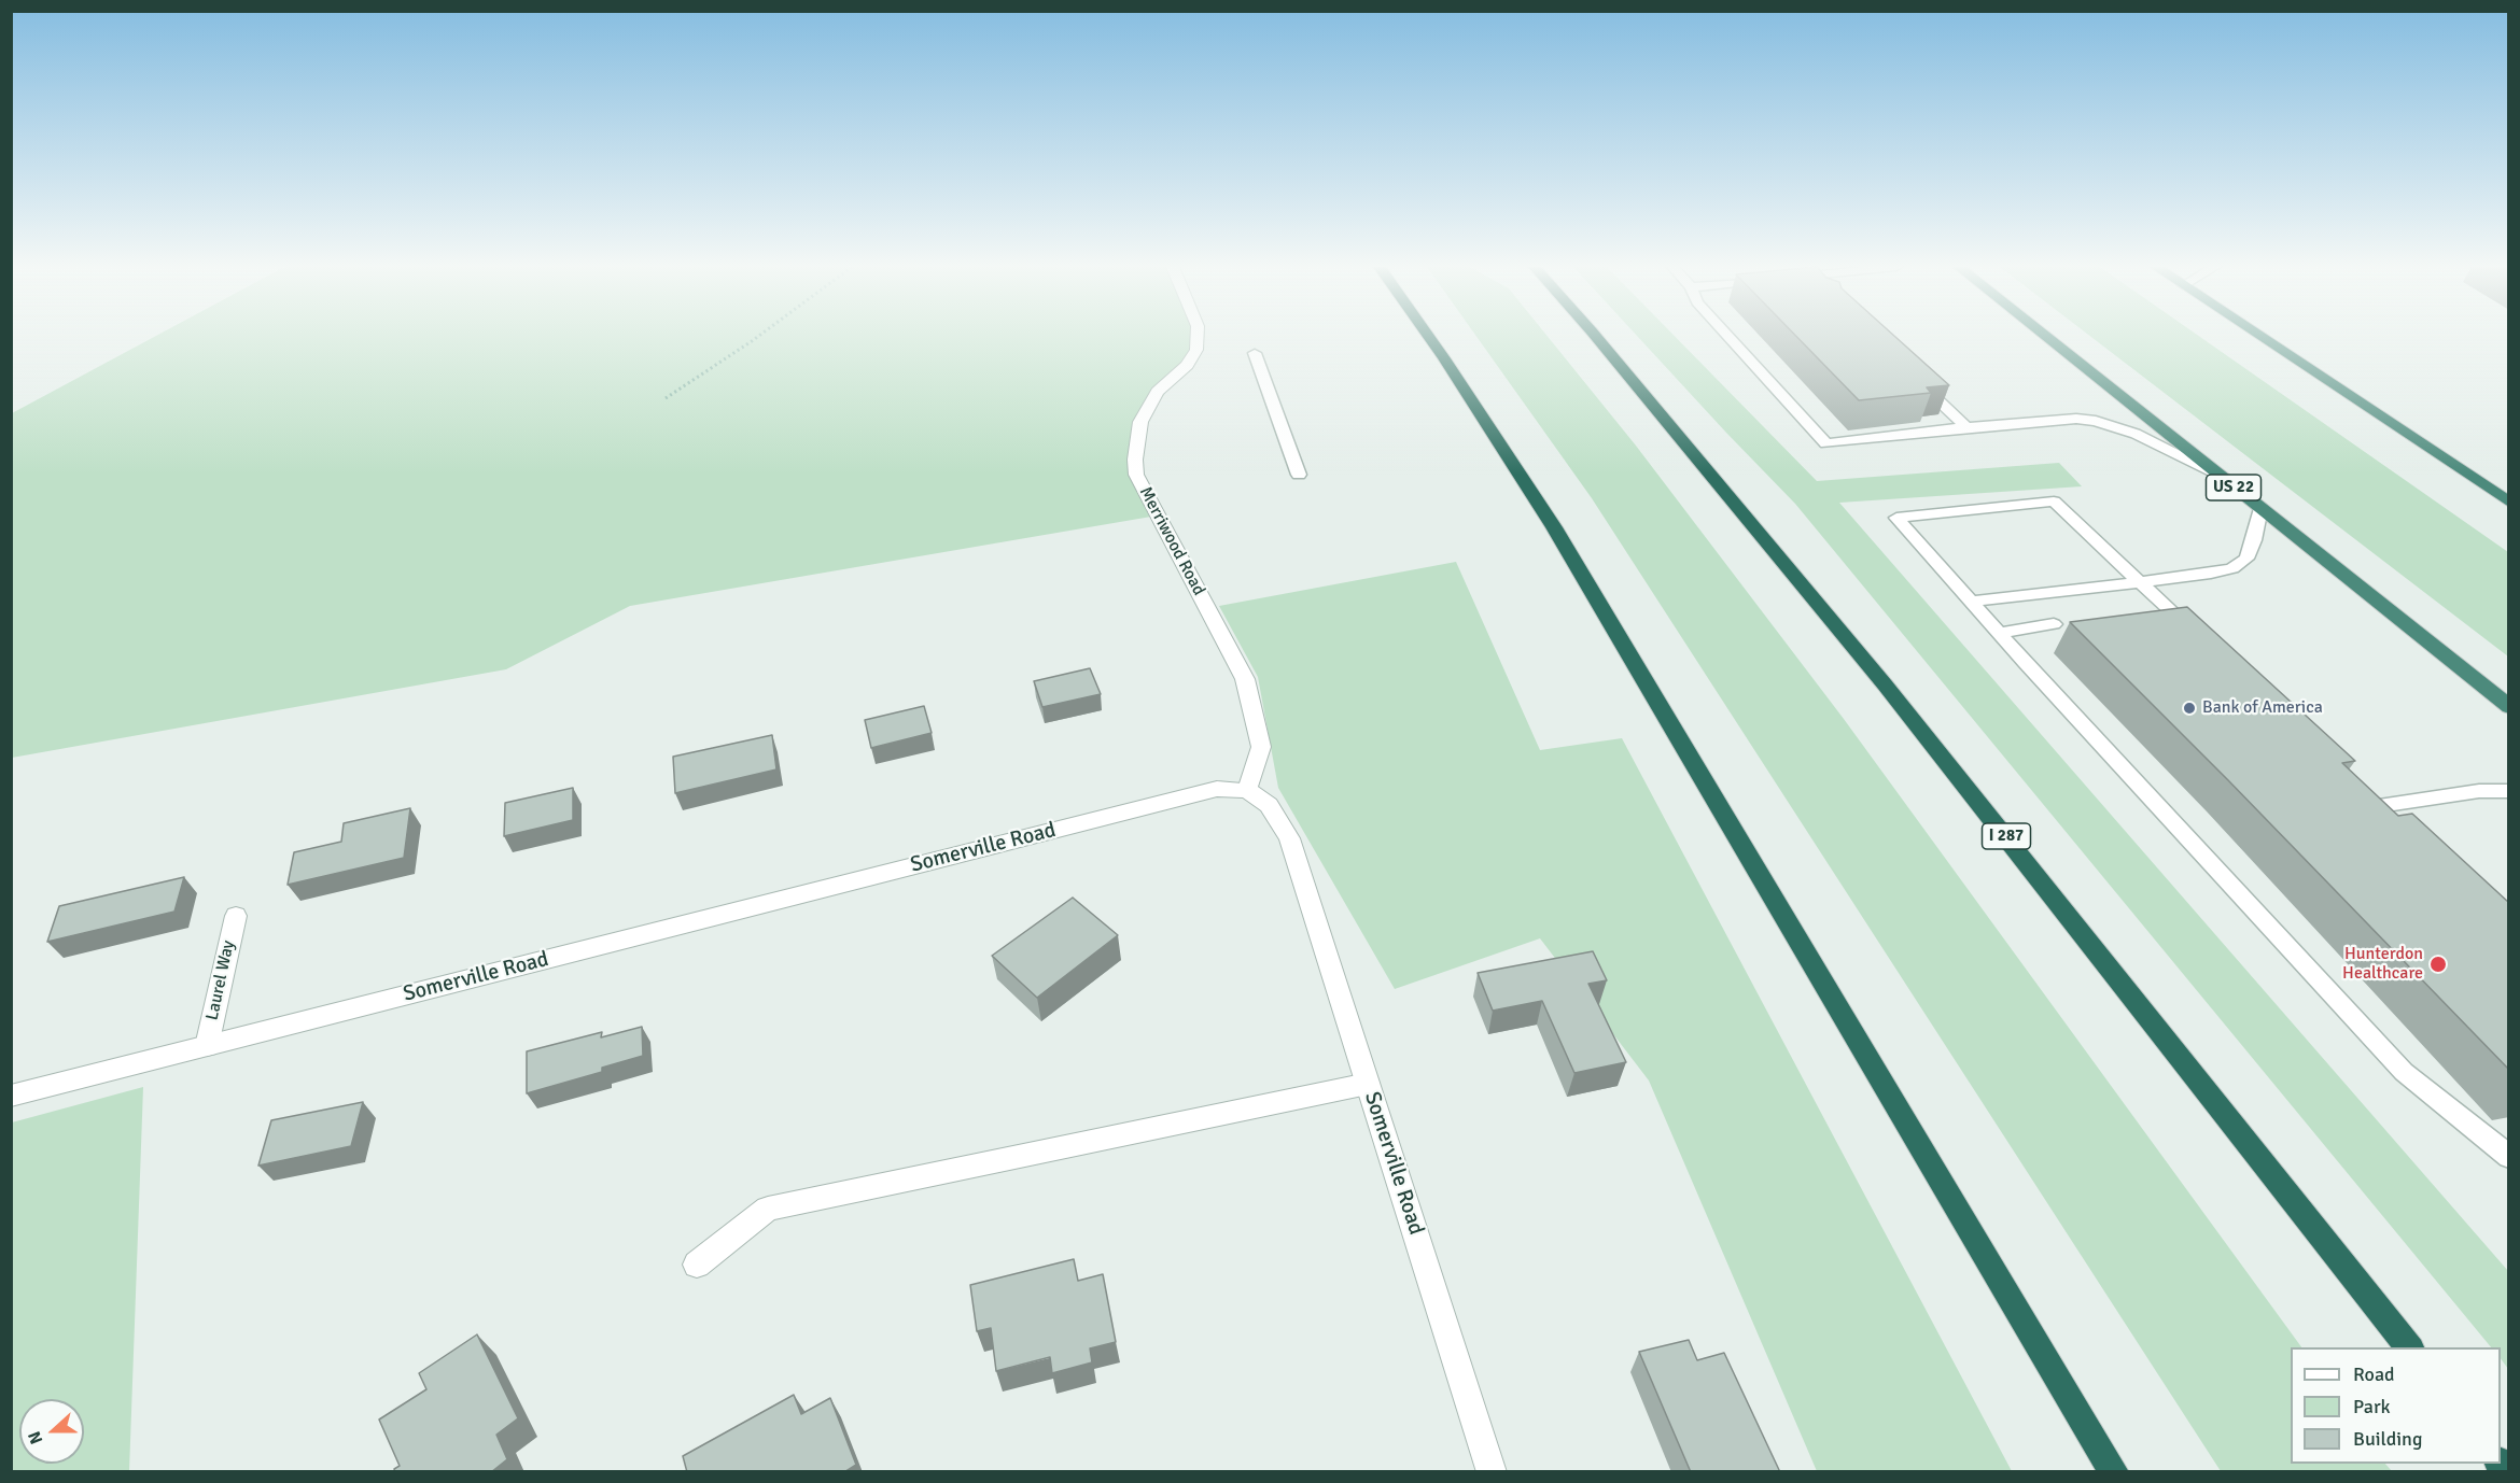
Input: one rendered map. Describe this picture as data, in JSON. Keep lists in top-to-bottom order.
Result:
{
  "streets": {
    "highway": ["US 22", "I 287"],
    "street": ["Merriwood Road", "Somerville Road", "Laurel Way"]
  },
  "crossings": [
    ["Merriwood Road", "Somerville Road"],
    ["Somerville Road", "Laurel Way"]
  ],
  "places": ["Bank of America", "Hunterdon Healthcare"],
  "legend": ["Road", "Park", "Building"],
  "north": "left"
}
